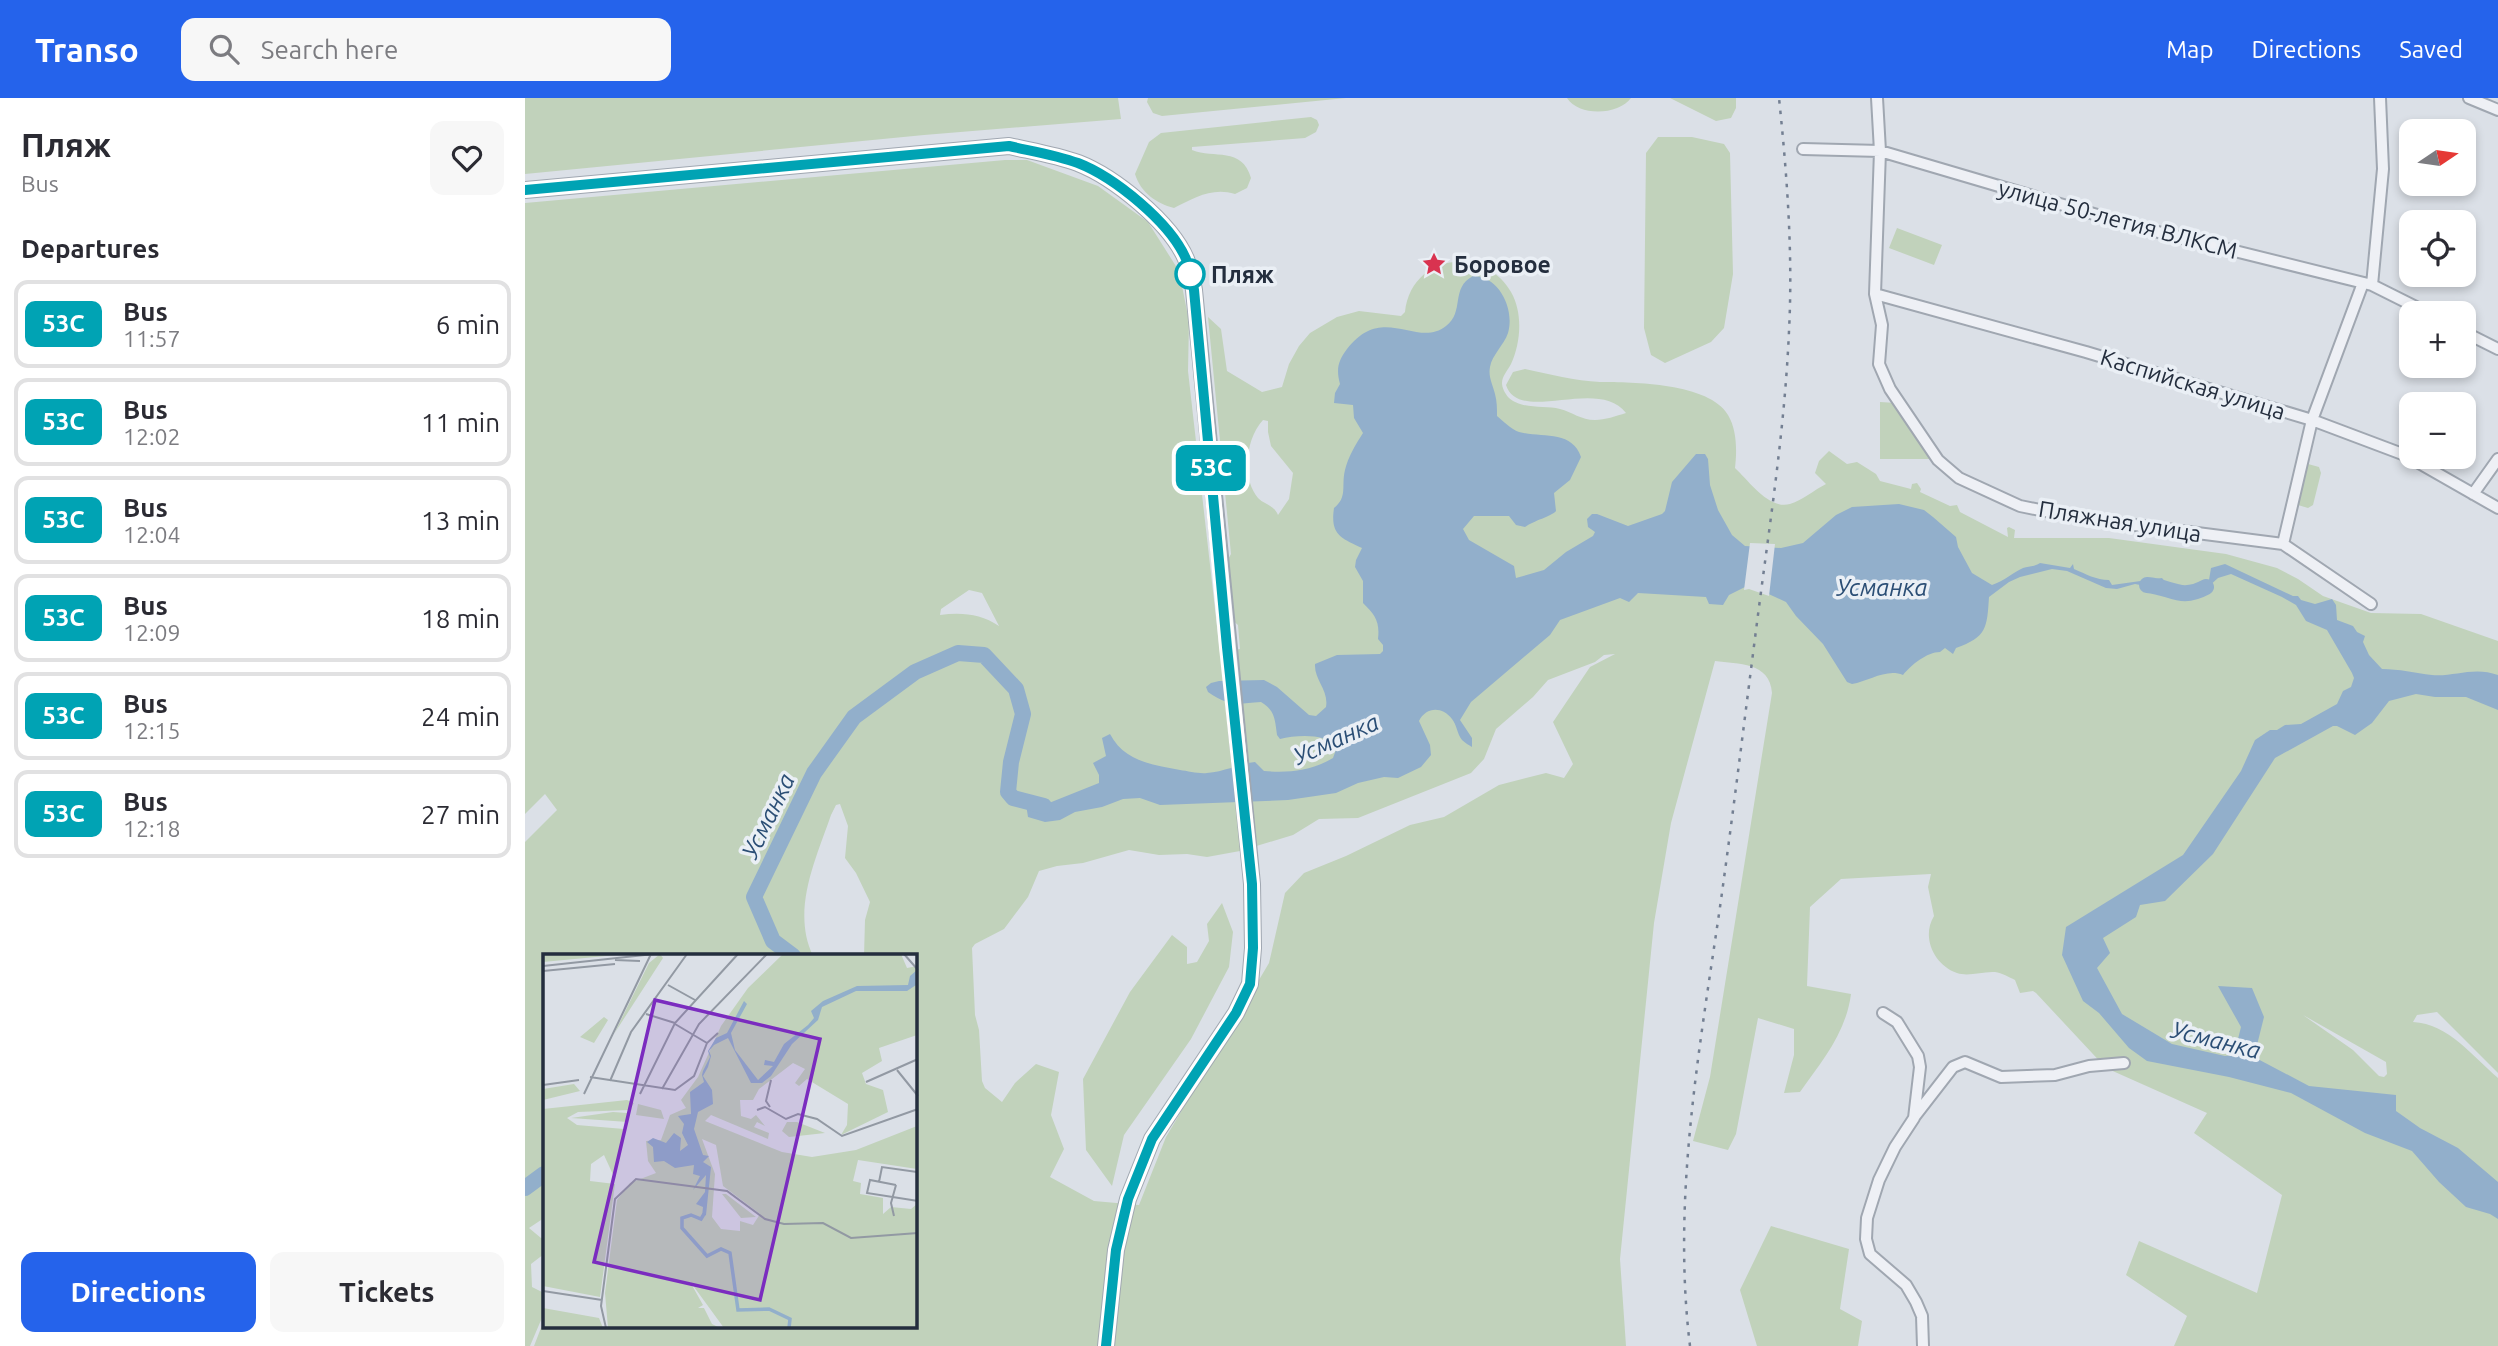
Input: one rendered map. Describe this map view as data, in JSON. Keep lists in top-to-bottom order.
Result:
{
  "streets": {
    "street": ["улица 50-летия ВЛКСМ", "Каспийская улица", "Пляжная улица"]
  },
  "crossings": [
    ["улица 50-летия ВЛКСМ", "Пляжная улица"],
    ["Каспийская улица", "Пляжная улица"]
  ],
  "water": ["Усманка"],
  "places": {
    "place": ["Боровое"],
    "other": ["Пляж"]
  },
  "lines": ["bus line 53С"],
  "north": "right",
  "page": {
    "header": "Transo",
    "search": "Search here",
    "nav": ["Map", "Directions", "Saved"],
    "heading": [
      ["Пляж", "Bus"],
      "Departures"
    ],
    "on_map": "53С",
    "map_buttons": ["+", "−"],
    "list": [
      {
        "mark": "53С",
        "name": "Bus",
        "note": "11:57",
        "value": "6 min"
      },
      {
        "mark": "53С",
        "name": "Bus",
        "note": "12:02",
        "value": "11 min"
      },
      {
        "mark": "53С",
        "name": "Bus",
        "note": "12:04",
        "value": "13 min"
      },
      {
        "mark": "53С",
        "name": "Bus",
        "note": "12:09",
        "value": "18 min"
      },
      {
        "mark": "53С",
        "name": "Bus",
        "note": "12:15",
        "value": "24 min"
      },
      {
        "mark": "53С",
        "name": "Bus",
        "note": "12:18",
        "value": "27 min"
      }
    ],
    "buttons": ["Directions", "Tickets"]
  }
}
